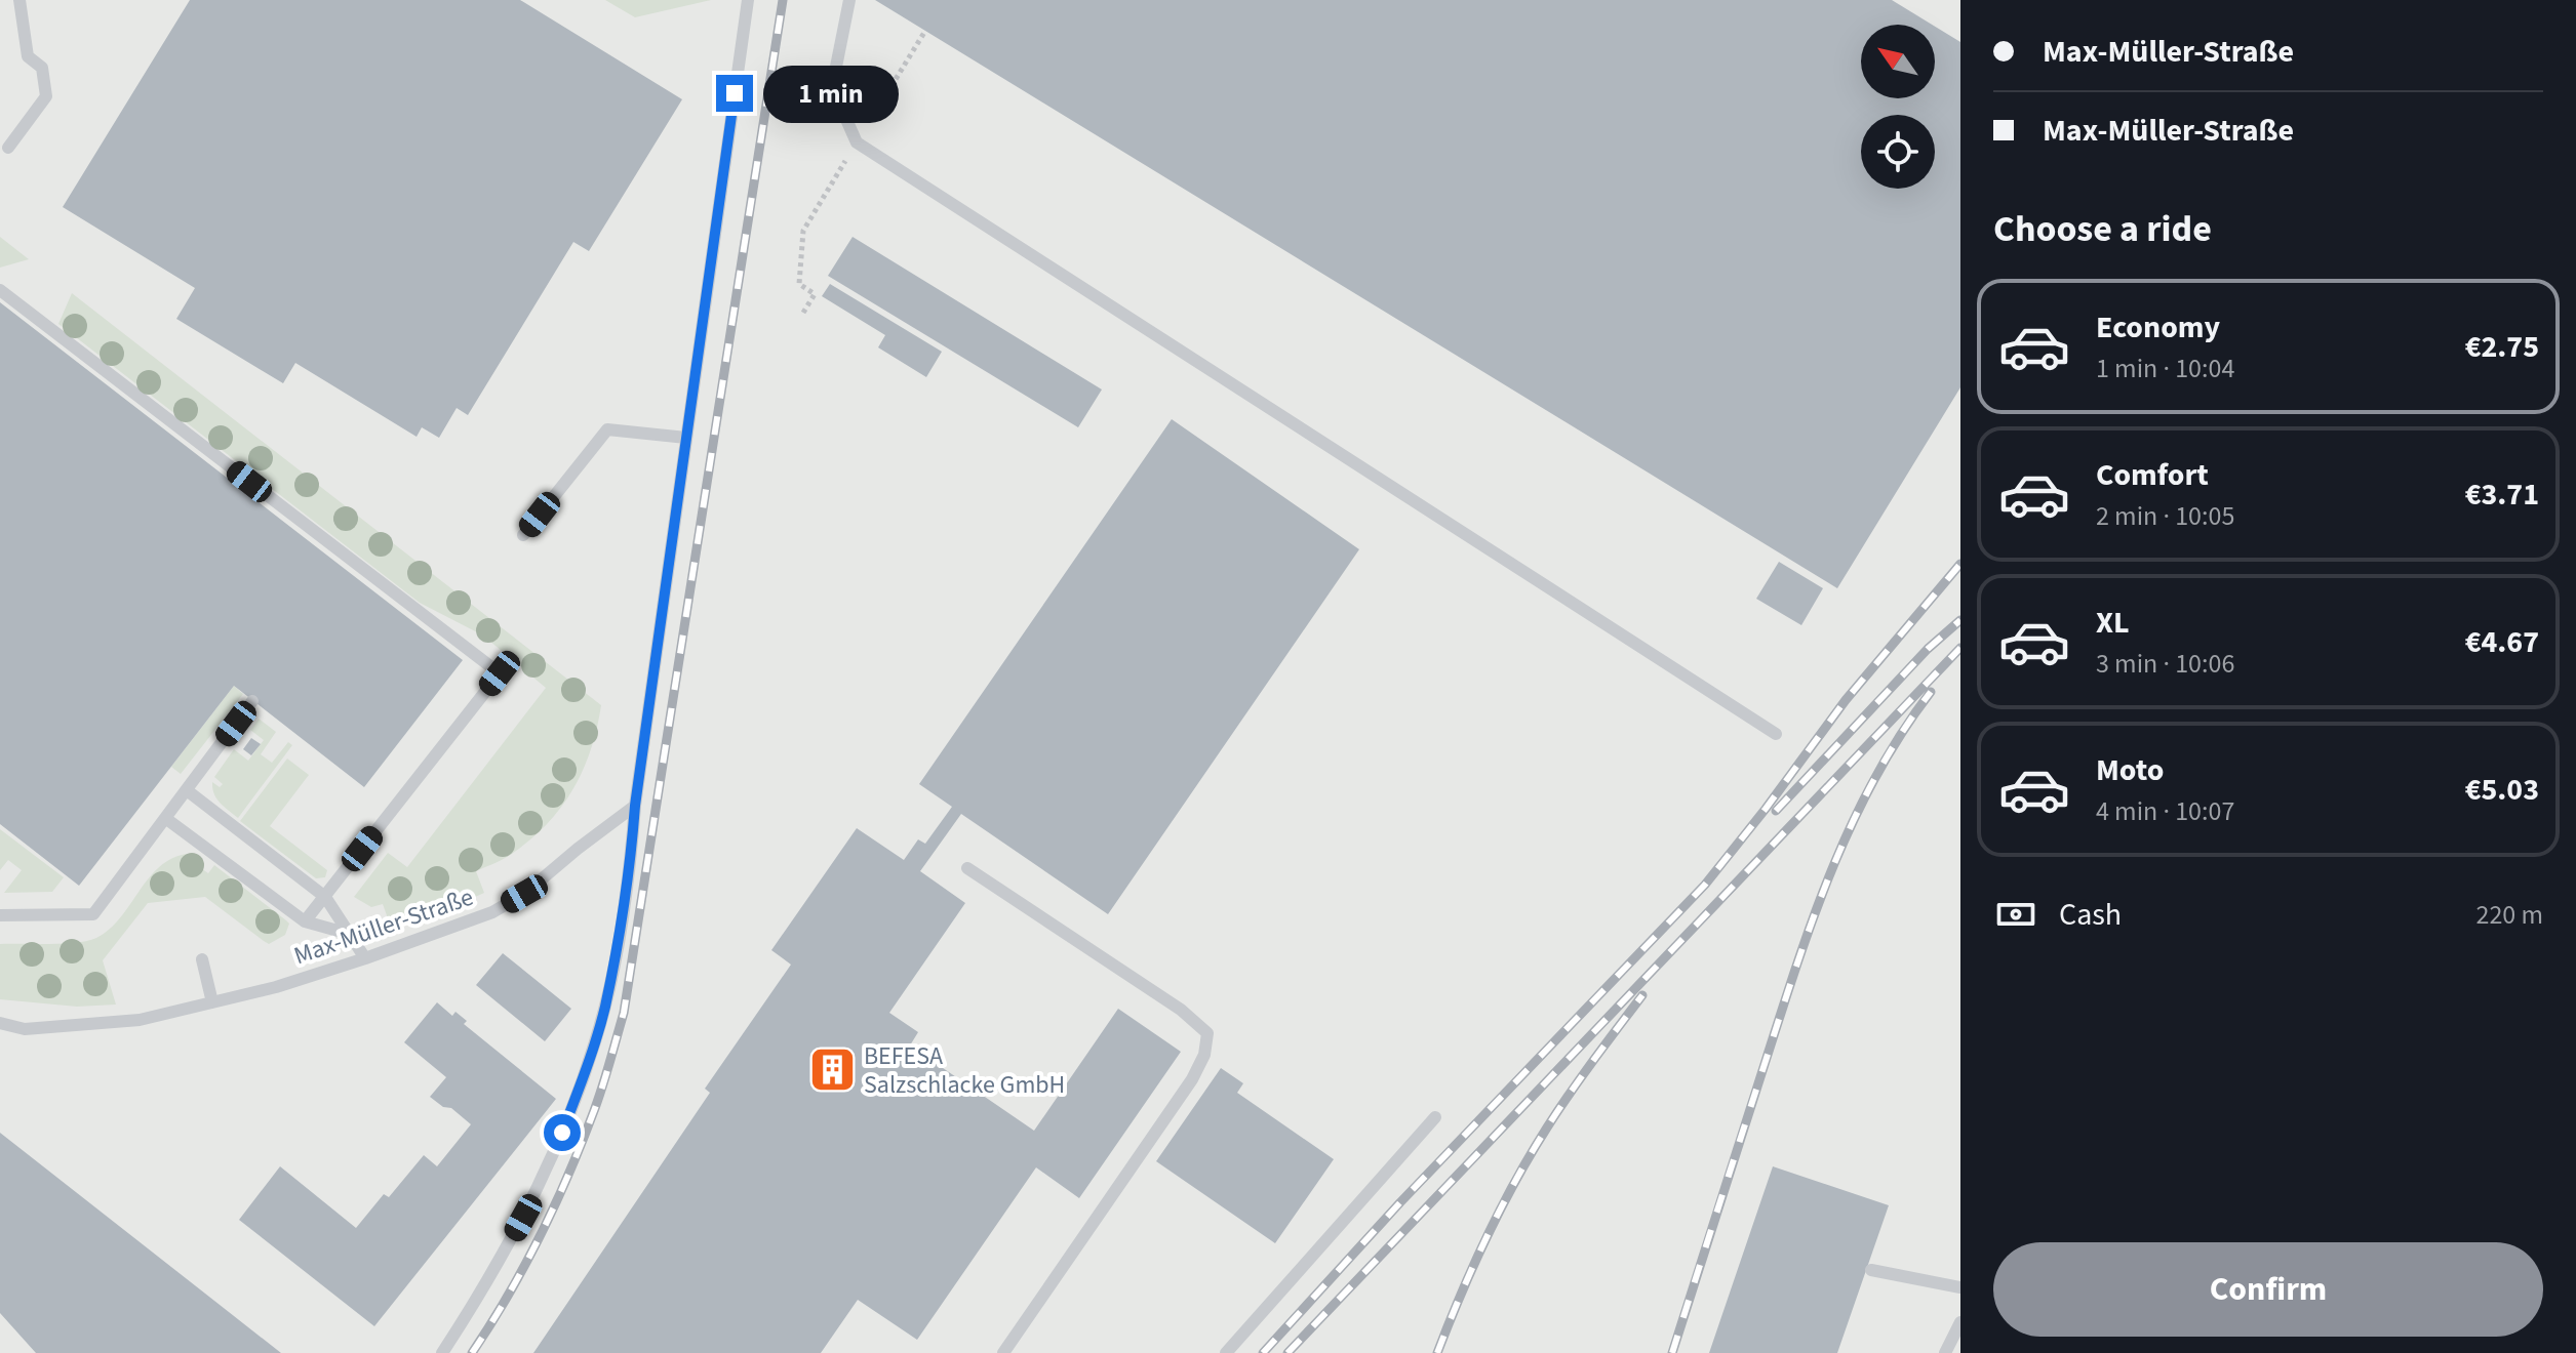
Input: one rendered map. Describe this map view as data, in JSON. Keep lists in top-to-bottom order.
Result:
{
  "streets": {
    "lane": ["Max-Müller-Straße"]
  },
  "places": {
    "building": ["BEFESA Salzschlacke GmbH"]
  },
  "north": "top left",
  "page": {
    "banner": ["Max-Müller-Straße", "Max-Müller-Straße"],
    "bubble": "1 min",
    "heading": "Choose a ride",
    "list": [
      {
        "name": "Economy",
        "note": "1 min · 10:04",
        "value": "€2.75"
      },
      {
        "name": "Comfort",
        "note": "2 min · 10:05",
        "value": "€3.71"
      },
      {
        "name": "XL",
        "note": "3 min · 10:06",
        "value": "€4.67"
      },
      {
        "name": "Moto",
        "note": "4 min · 10:07",
        "value": "€5.03"
      }
    ],
    "pay": ["Cash", "220 m"],
    "buttons": "Confirm"
  }
}
